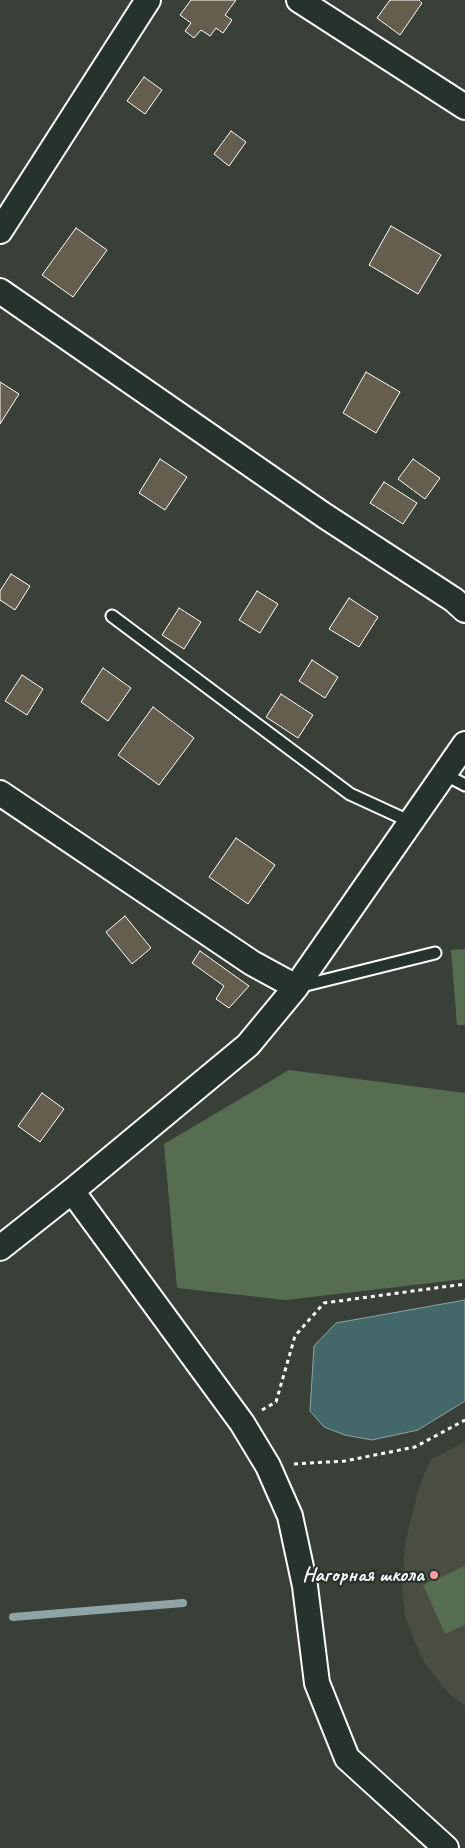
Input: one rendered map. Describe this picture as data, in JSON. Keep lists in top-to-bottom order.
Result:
{
  "places": ["Нагорная школа"]
}
